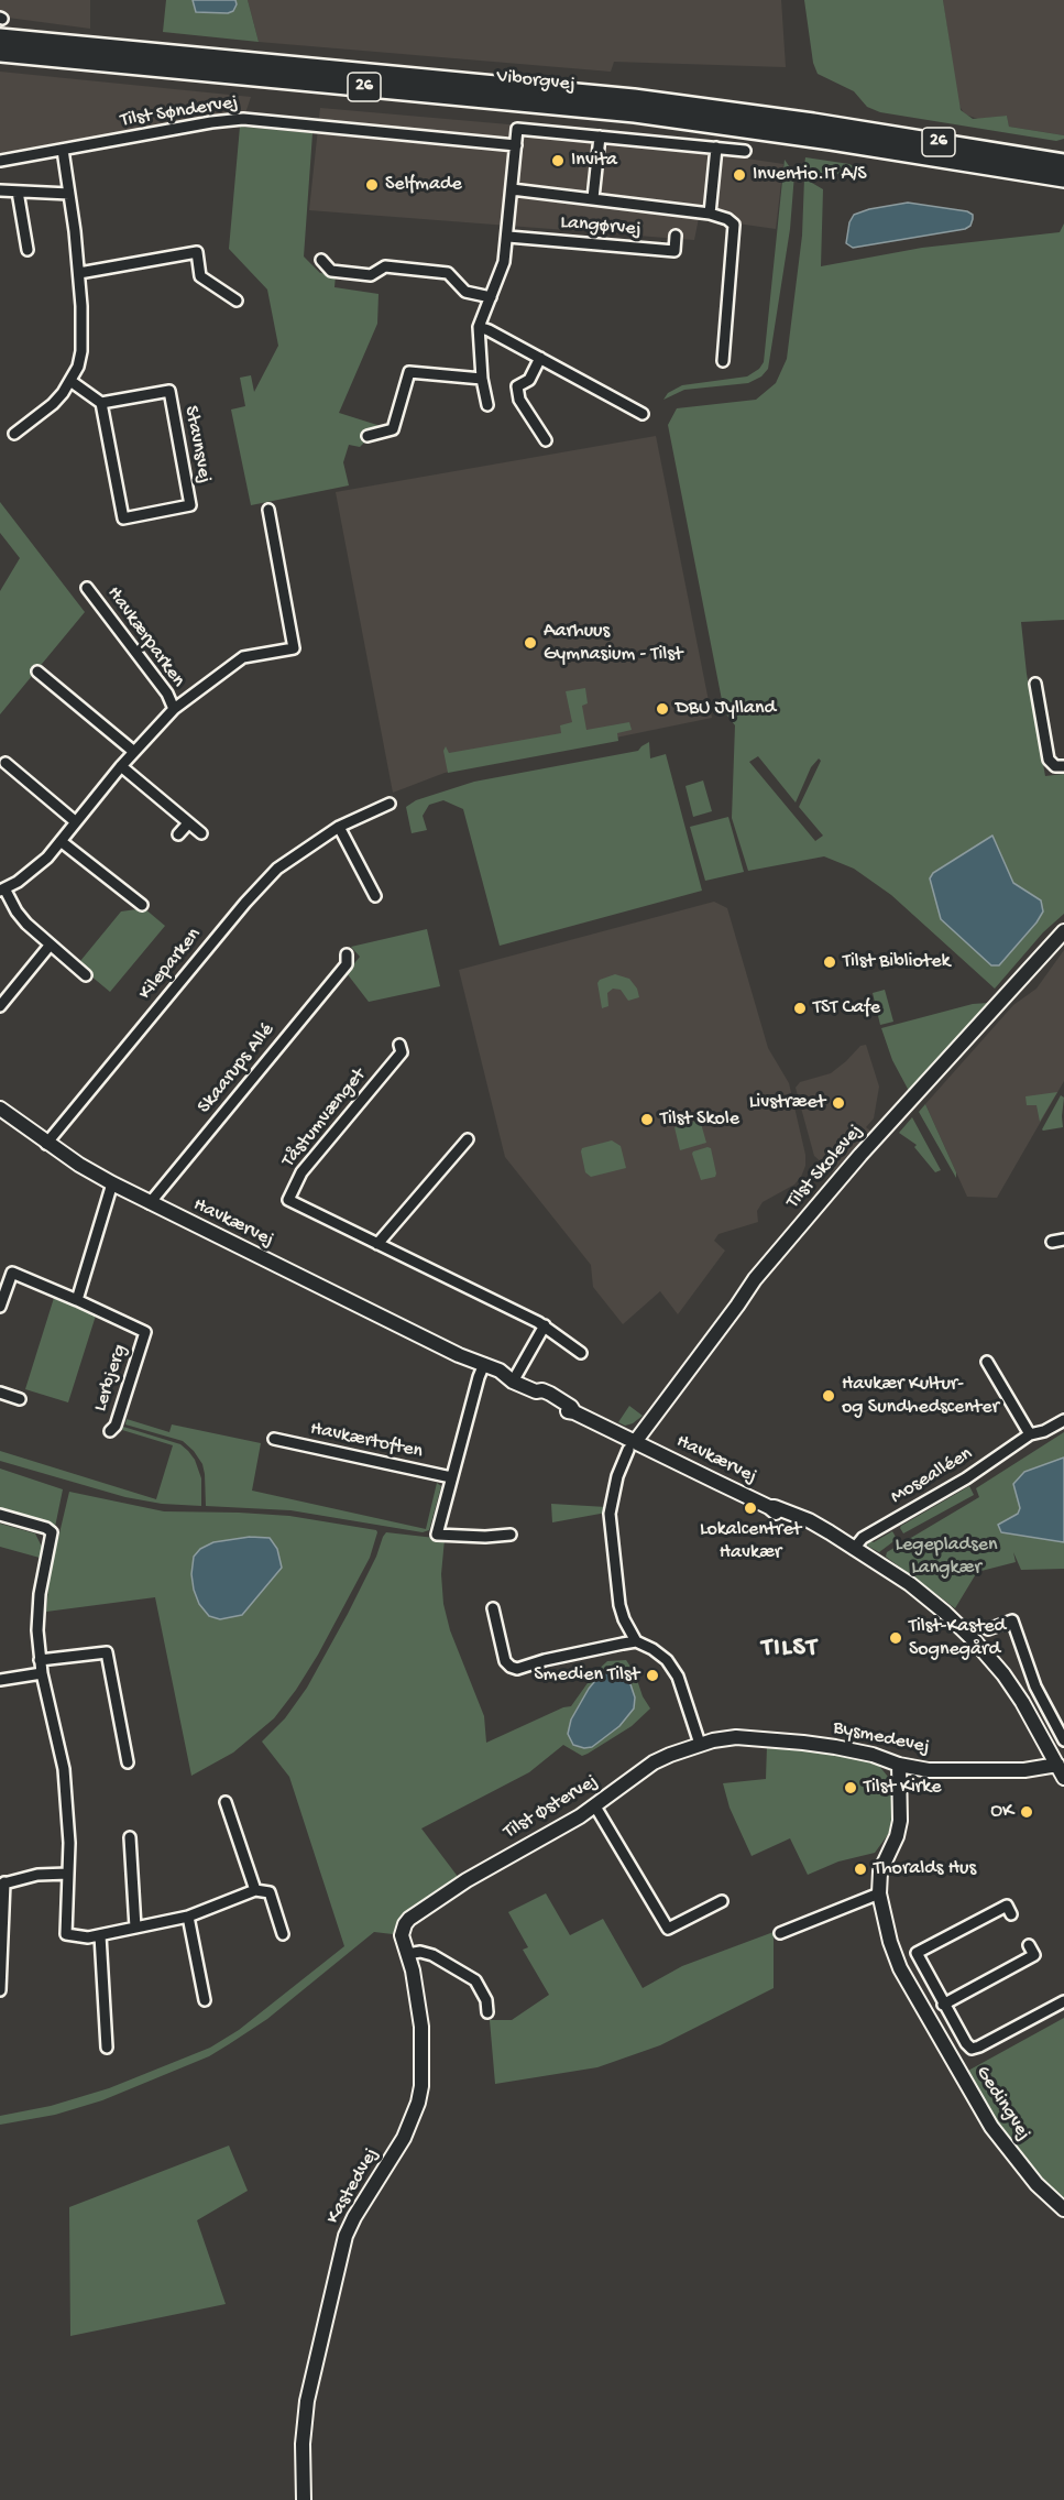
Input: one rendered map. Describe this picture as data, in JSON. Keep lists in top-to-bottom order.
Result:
{
  "streets": {
    "main road": ["Viborgvej", "26"],
    "street": [
      "Tilst Søndervej",
      "Langørvej",
      "Stavnsvej",
      "Havkærparken",
      "Kileparken",
      "Skaarups Allé",
      "Tåstumvænget",
      "Tilst Skolevej",
      "Havkærvej",
      "Lerbjerg",
      "Havkærtoften",
      "Mosealléen",
      "Bysmedevej",
      "Tilst Østervej",
      "Gedingvej",
      "Kastedvej"
    ]
  },
  "crossings": [
    ["Kileparken", "Havkærvej"],
    ["Skaarups Allé", "Havkærvej"],
    ["Tilst Skolevej", "Havkærvej"],
    ["Havkærvej", "Mosealléen"],
    ["Havkærvej", "Bysmedevej"],
    ["Bysmedevej", "Tilst Østervej"],
    ["Bysmedevej", "Gedingvej"],
    ["Tilst Østervej", "Kastedvej"]
  ],
  "districts": ["TILST"],
  "parks": ["Legepladsen Langkær"],
  "places": [
    "Invita",
    "Inventio.IT A/S",
    "Selfmade",
    "Aarhuus Gymnasium - Tilst",
    "DBU Jylland",
    "Tilst Bibliotek",
    "TST Cafe",
    "Livstræet",
    "Tilst Skole",
    "Havkær Kultur- og Sundhedscenter",
    "Lokalcentret Havkær",
    "Tilst-Kasted Sognegård",
    "Smedien Tilst",
    "Tilst Kirke",
    "OK",
    "Thoralds Hus"
  ]
}
